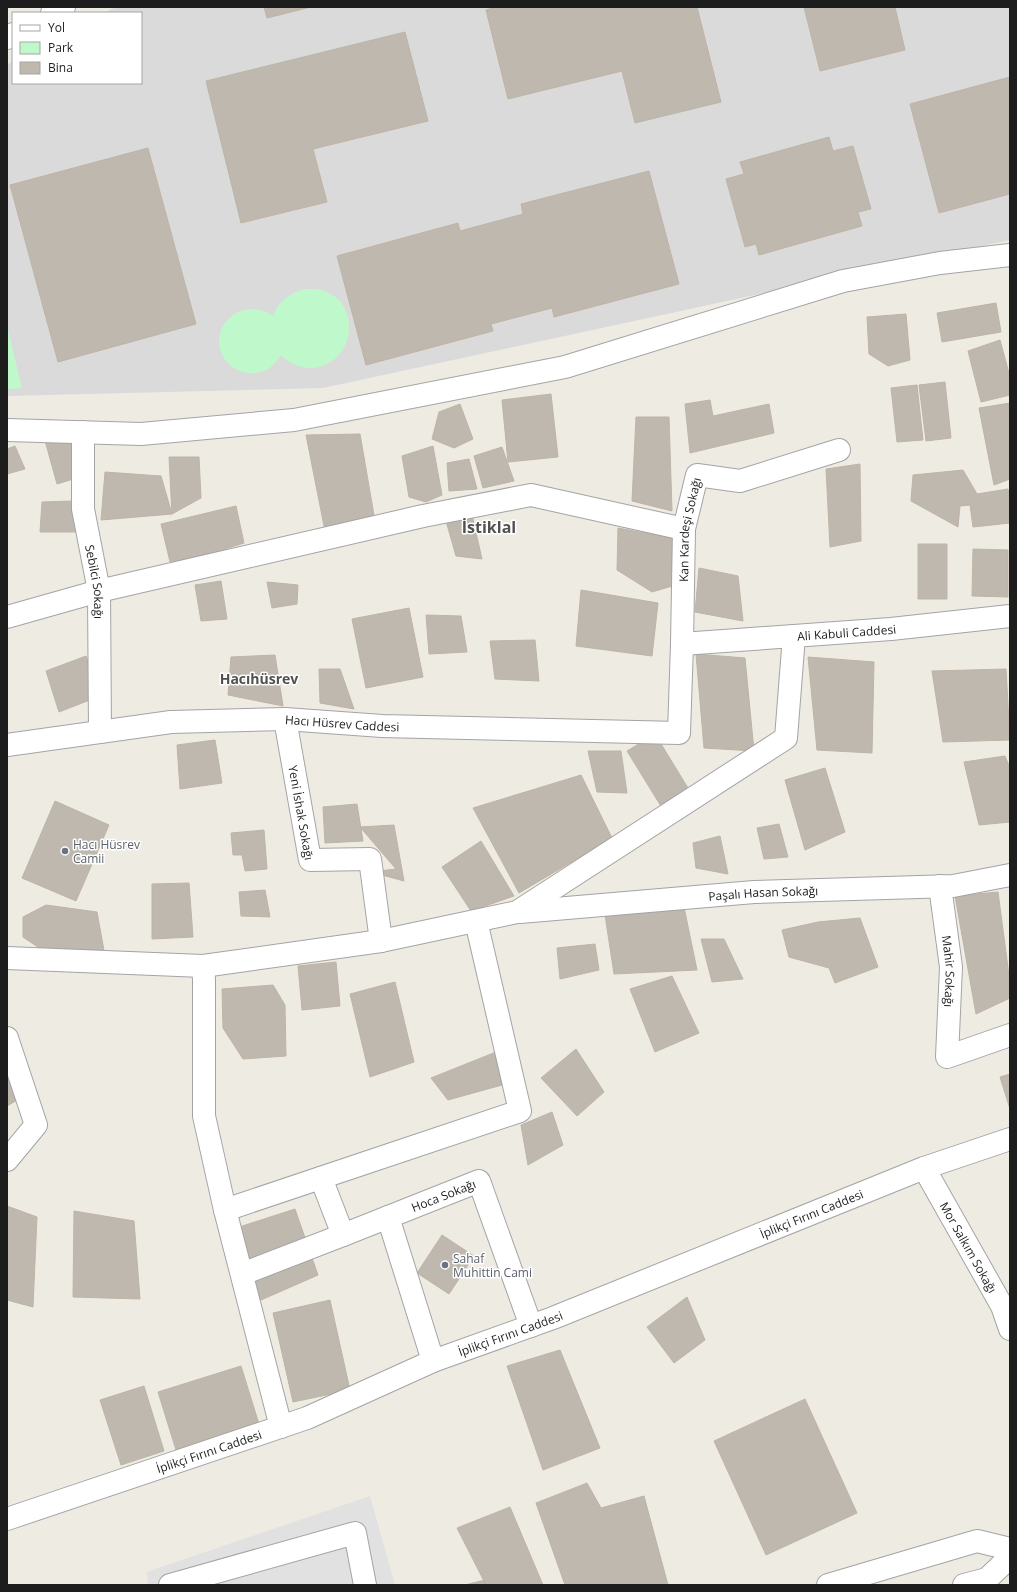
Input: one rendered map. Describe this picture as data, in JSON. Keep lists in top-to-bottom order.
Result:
{
  "streets": {
    "street": [
      "Kan Kardeşi Sokağı",
      "Sebilci Sokağı",
      "Ali Kabuli Caddesi",
      "Hacı Hüsrev Caddesi",
      "Yeni İshak Sokağı",
      "Paşalı Hasan Sokağı",
      "Mahir Sokağı",
      "Hoca Sokağı",
      "İplikçi Fırını Caddesi",
      "Mor Salkım Sokağı"
    ]
  },
  "crossings": [
    ["Kan Kardeşi Sokağı", "Ali Kabuli Caddesi"],
    ["Kan Kardeşi Sokağı", "Hacı Hüsrev Caddesi"],
    ["Sebilci Sokağı", "Hacı Hüsrev Caddesi"],
    ["Hacı Hüsrev Caddesi", "Yeni İshak Sokağı"],
    ["Paşalı Hasan Sokağı", "Mahir Sokağı"],
    ["Hoca Sokağı", "İplikçi Fırını Caddesi"],
    ["İplikçi Fırını Caddesi", "Mor Salkım Sokağı"]
  ],
  "districts": ["İstiklal", "Hacıhüsrev"],
  "places": ["Hacı Hüsrev Camii", "Sahaf Muhittin Cami"],
  "legend": ["Yol", "Park", "Bina"]
}
